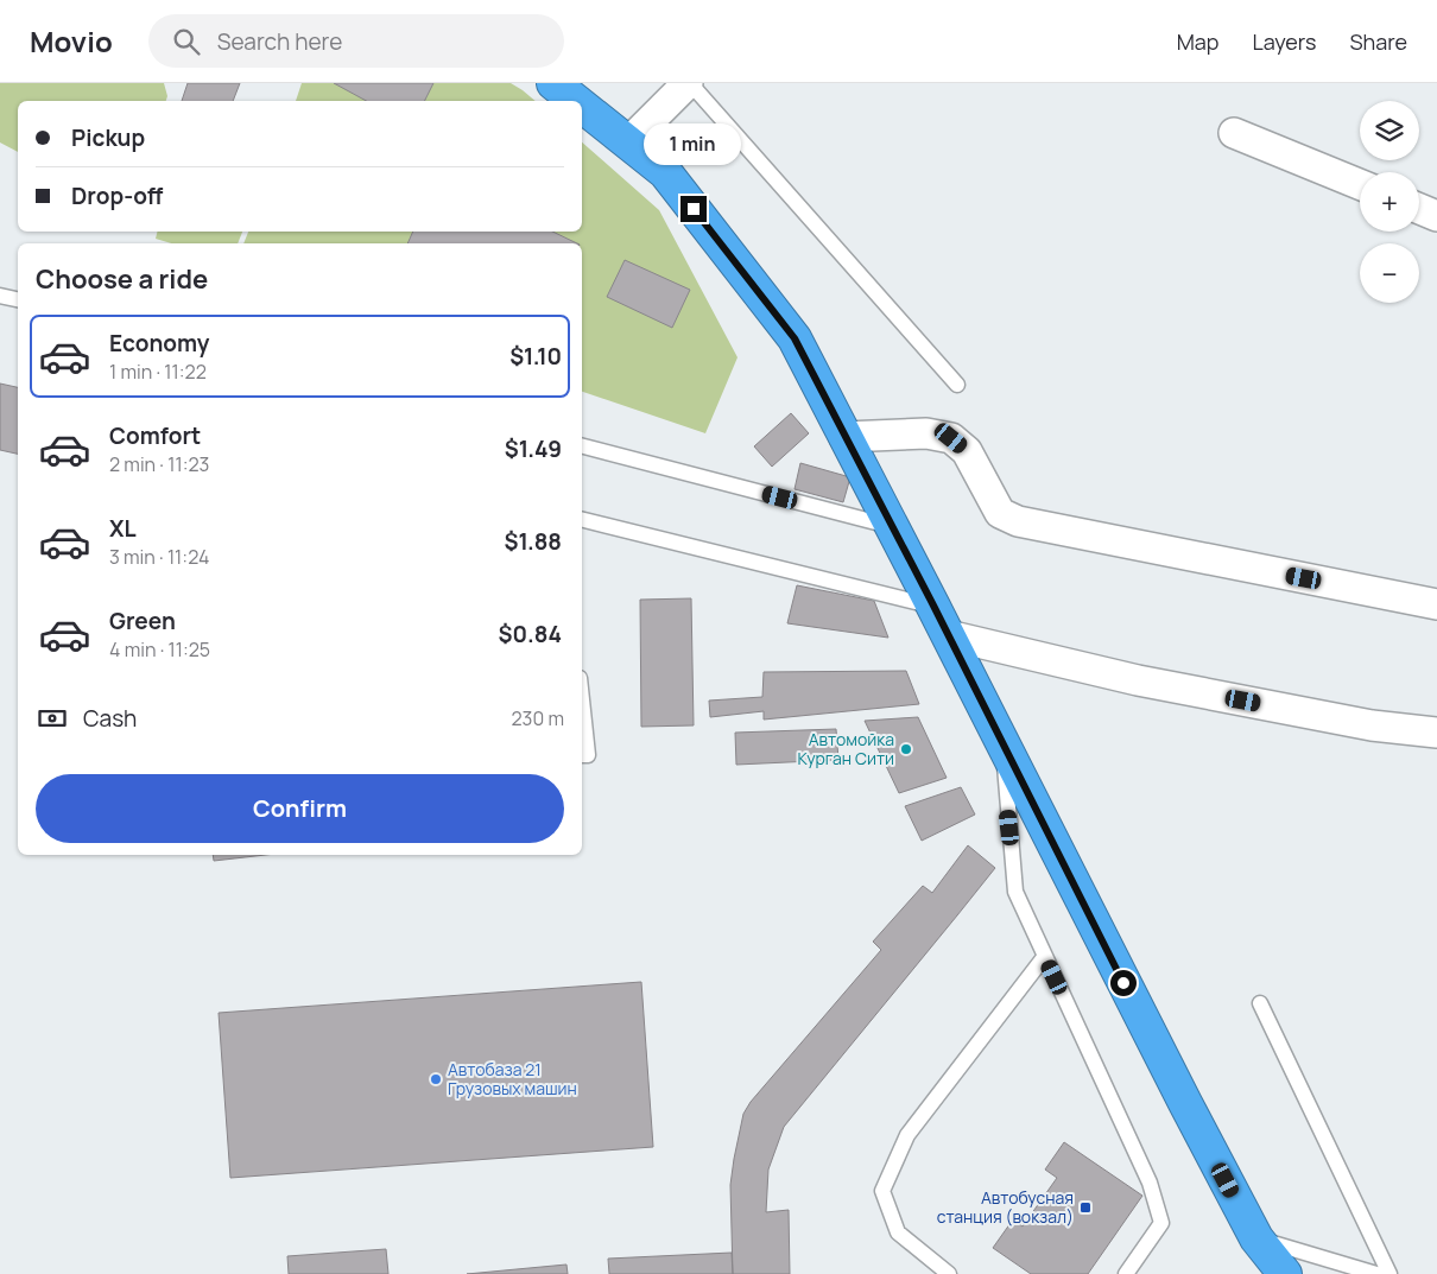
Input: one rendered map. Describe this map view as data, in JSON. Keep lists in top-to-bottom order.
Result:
{
  "places": {
    "other": ["Автомойка Курган Сити", "Автобаза 21 Грузовых машин"],
    "transit": ["Автобусная станция (вокзал)"]
  },
  "page": {
    "header": "Movio",
    "search": "Search here",
    "nav": ["Map", "Layers", "Share"],
    "map_buttons": ["+", "−"],
    "banner": ["Pickup", "Drop-off"],
    "bubble": "1 min",
    "heading": "Choose a ride",
    "list": [
      {
        "name": "Economy",
        "note": "1 min · 11:22",
        "value": "$1.10"
      },
      {
        "name": "Comfort",
        "note": "2 min · 11:23",
        "value": "$1.49"
      },
      {
        "name": "XL",
        "note": "3 min · 11:24",
        "value": "$1.88"
      },
      {
        "name": "Green",
        "note": "4 min · 11:25",
        "value": "$0.84"
      }
    ],
    "pay": ["Cash", "230 m"],
    "buttons": "Confirm"
  }
}
